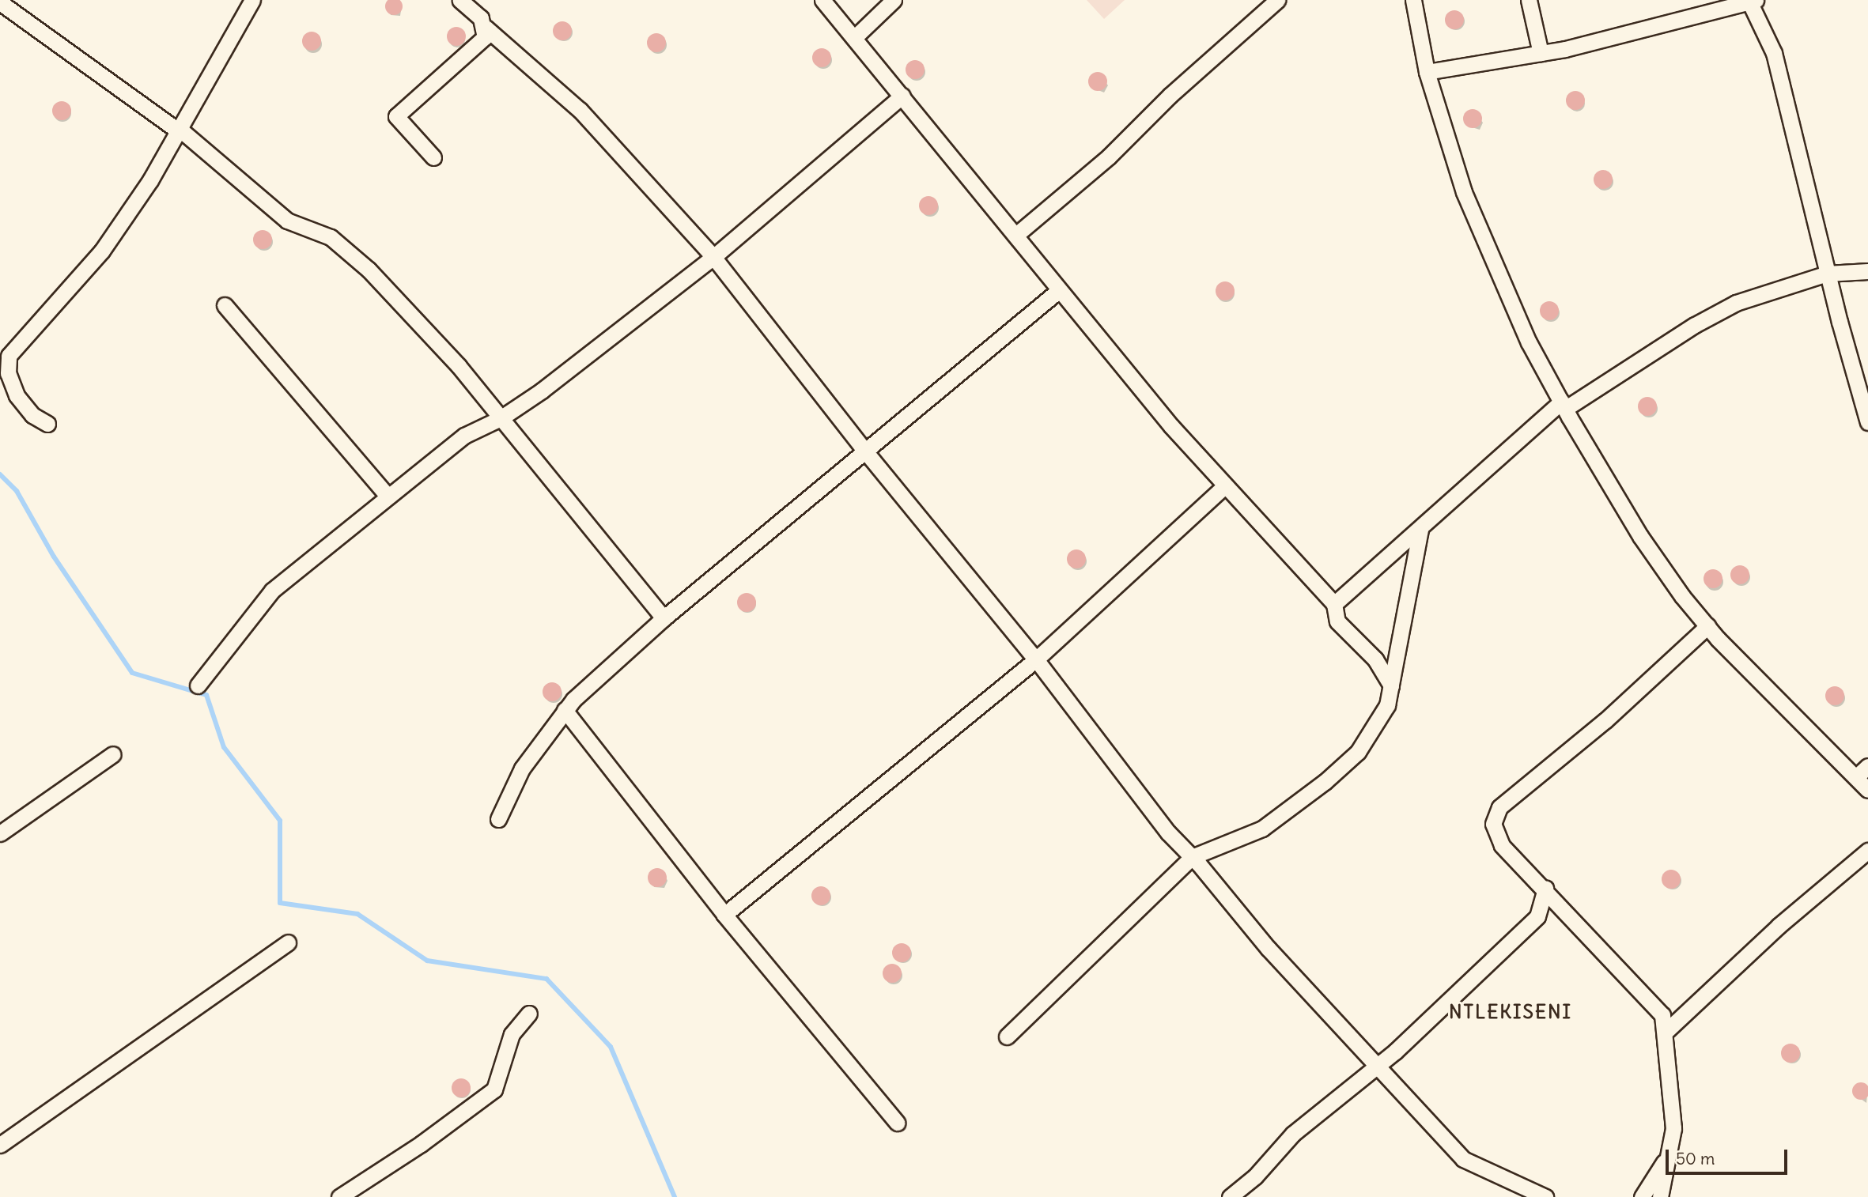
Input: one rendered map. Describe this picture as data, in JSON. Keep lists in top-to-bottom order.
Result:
{
  "districts": ["NTLEKISENI"],
  "scale_bar": "50 m"
}
